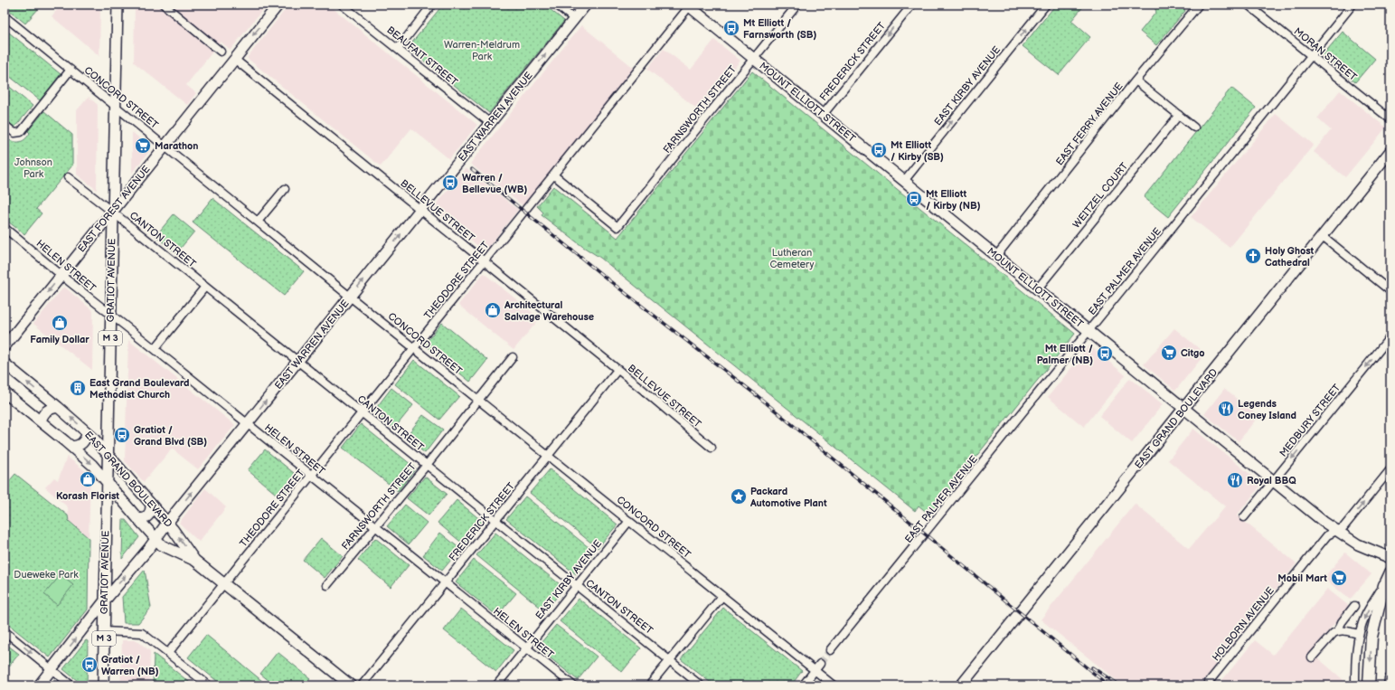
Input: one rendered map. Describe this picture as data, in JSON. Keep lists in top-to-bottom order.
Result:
{
  "streets": {
    "main road": [
      "MOUNT ELLIOTT STREET",
      "EAST WARREN AVENUE",
      "EAST FOREST AVENUE",
      "GRATIOT AVENUE",
      "M 3",
      "EAST GRAND BOULEVARD"
    ],
    "street": [
      "MORAN STREET",
      "BEAUFAIT STREET",
      "FREDERICK STREET",
      "EAST KIRBY AVENUE",
      "CONCORD STREET",
      "FARNSWORTH STREET",
      "EAST FERRY AVENUE",
      "WEITZEL COURT",
      "BELLEVUE STREET",
      "CANTON STREET",
      "HELEN STREET",
      "EAST PALMER AVENUE",
      "THEODORE STREET",
      "MEDBURY STREET",
      "HOLBORN AVENUE"
    ]
  },
  "crossings": [
    ["MORAN STREET", "EAST PALMER AVENUE"],
    ["BEAUFAIT STREET", "EAST WARREN AVENUE"],
    ["FREDERICK STREET", "CONCORD STREET"],
    ["FREDERICK STREET", "MOUNT ELLIOTT STREET"],
    ["FREDERICK STREET", "BELLEVUE STREET"],
    ["FREDERICK STREET", "CANTON STREET"],
    ["FREDERICK STREET", "HELEN STREET"],
    ["EAST KIRBY AVENUE", "CONCORD STREET"],
    ["EAST KIRBY AVENUE", "MOUNT ELLIOTT STREET"],
    ["EAST KIRBY AVENUE", "CANTON STREET"],
    ["EAST KIRBY AVENUE", "HELEN STREET"],
    ["CONCORD STREET", "FARNSWORTH STREET"],
    ["CONCORD STREET", "EAST WARREN AVENUE"],
    ["CONCORD STREET", "EAST FOREST AVENUE"],
    ["CONCORD STREET", "GRATIOT AVENUE"],
    ["CONCORD STREET", "THEODORE STREET"],
    ["MOUNT ELLIOTT STREET", "FARNSWORTH STREET"],
    ["MOUNT ELLIOTT STREET", "EAST FERRY AVENUE"],
    ["MOUNT ELLIOTT STREET", "WEITZEL COURT"],
    ["MOUNT ELLIOTT STREET", "EAST PALMER AVENUE"],
    ["MOUNT ELLIOTT STREET", "THEODORE STREET"],
    ["MOUNT ELLIOTT STREET", "EAST GRAND BOULEVARD"],
    ["MOUNT ELLIOTT STREET", "MEDBURY STREET"],
    ["MOUNT ELLIOTT STREET", "HOLBORN AVENUE"],
    ["FARNSWORTH STREET", "CANTON STREET"],
    ["FARNSWORTH STREET", "HELEN STREET"],
    ["FARNSWORTH STREET", "THEODORE STREET"],
    ["EAST WARREN AVENUE", "BELLEVUE STREET"],
    ["EAST WARREN AVENUE", "CANTON STREET"],
    ["EAST WARREN AVENUE", "HELEN STREET"],
    ["EAST WARREN AVENUE", "GRATIOT AVENUE"],
    ["EAST WARREN AVENUE", "EAST GRAND BOULEVARD"],
    ["EAST FOREST AVENUE", "BELLEVUE STREET"],
    ["EAST FOREST AVENUE", "CANTON STREET"],
    ["EAST FOREST AVENUE", "HELEN STREET"],
    ["EAST FOREST AVENUE", "GRATIOT AVENUE"],
    ["BELLEVUE STREET", "THEODORE STREET"],
    ["CANTON STREET", "GRATIOT AVENUE"],
    ["CANTON STREET", "THEODORE STREET"],
    ["HELEN STREET", "GRATIOT AVENUE"],
    ["HELEN STREET", "THEODORE STREET"],
    ["GRATIOT AVENUE", "EAST GRAND BOULEVARD"],
    ["THEODORE STREET", "EAST GRAND BOULEVARD"]
  ],
  "one_way": [
    "EAST KIRBY AVENUE",
    "EAST WARREN AVENUE",
    "EAST FOREST AVENUE",
    "MEDBURY STREET"
  ],
  "parks": [
    "Warren-Meldrum Park",
    "Johnson Park",
    "Lutheran Cemetery",
    "Dueweke Park"
  ],
  "places": {
    "bus stop": [
      "Mt Elliott / Farnsworth (SB)",
      "Mt Elliott / Kirby (SB)",
      "Warren / Bellevue (WB)",
      "Mt Elliott / Kirby (NB)",
      "Mt Elliott / Palmer (NB)",
      "Gratiot / Grand Blvd (SB)",
      "Gratiot / Warren (NB)"
    ],
    "supermarket": ["Marathon", "Citgo", "Mobil Mart"],
    "church": ["Holy Ghost Cathedral"],
    "shop": ["Architectural Salvage Warehouse", "Family Dollar", "Korash Florist"],
    "building": ["East Grand Boulevard Methodist Church"],
    "restaurant": ["Legends Coney Island", "Royal BBQ"],
    "place": ["Packard Automotive Plant"]
  }
}
